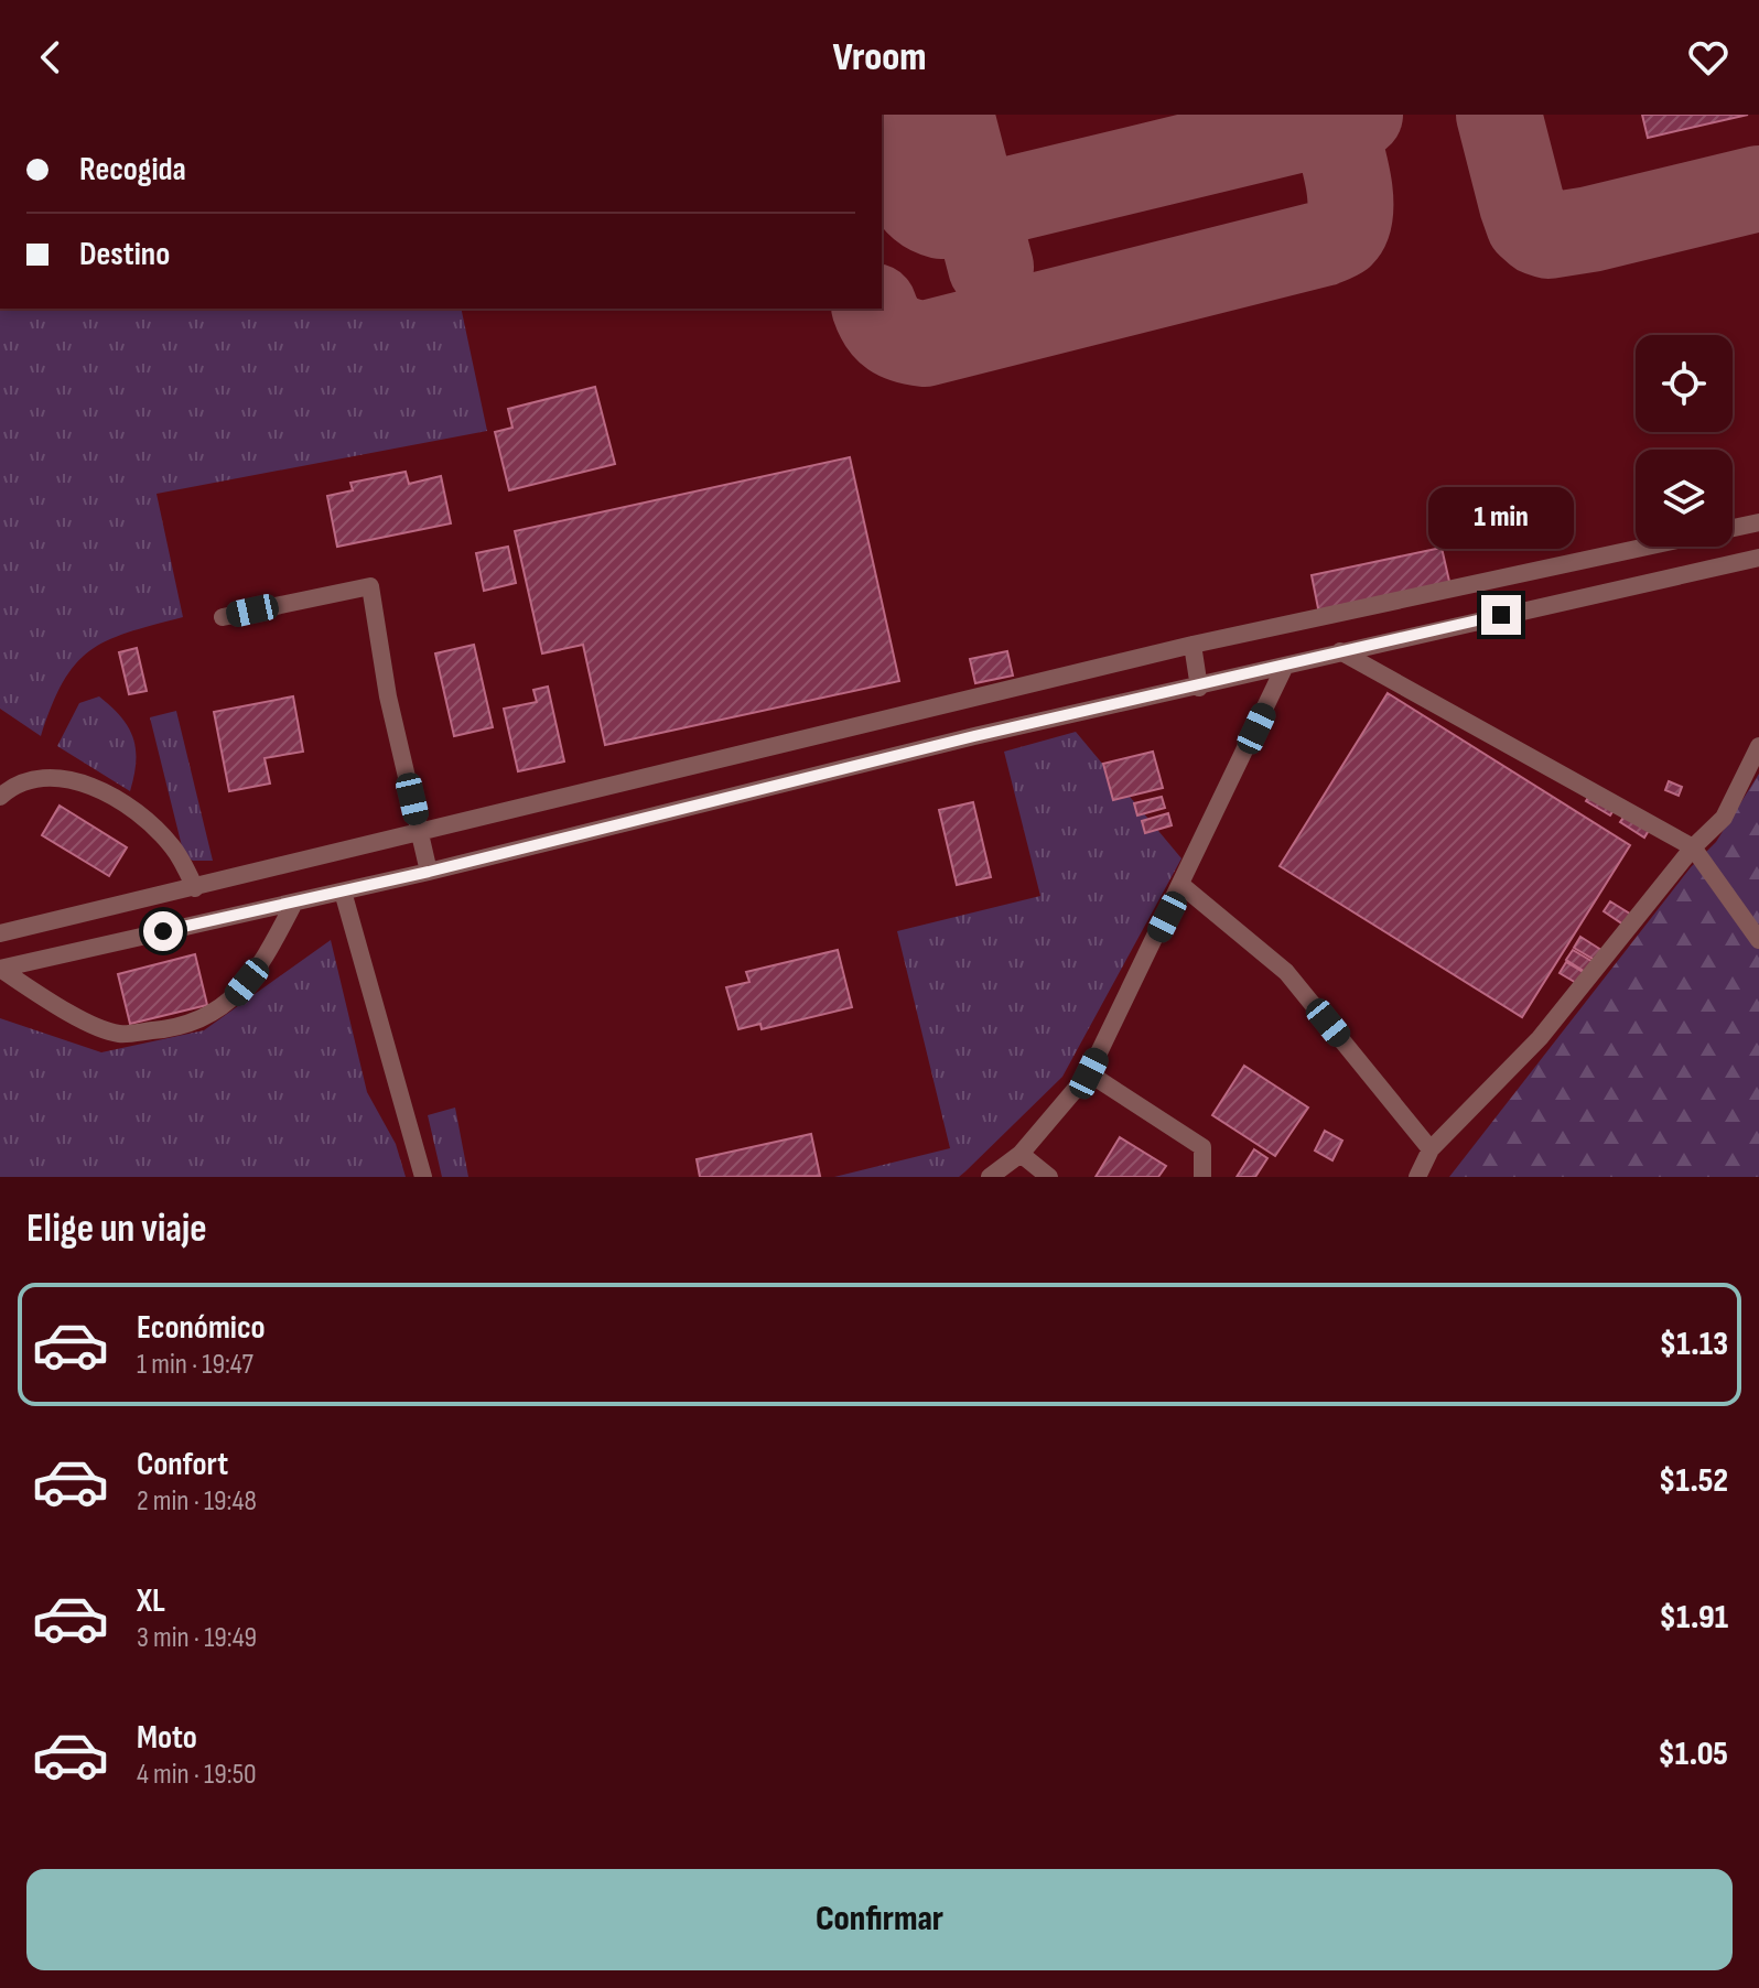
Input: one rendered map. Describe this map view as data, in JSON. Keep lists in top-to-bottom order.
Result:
{
  "page": {
    "header": "Vroom",
    "banner": ["Recogida", "Destino"],
    "bubble": "1 min",
    "heading": "Elige un viaje",
    "list": [
      {
        "name": "Económico",
        "note": "1 min · 19:47",
        "value": "$1.13"
      },
      {
        "name": "Confort",
        "note": "2 min · 19:48",
        "value": "$1.52"
      },
      {
        "name": "XL",
        "note": "3 min · 19:49",
        "value": "$1.91"
      },
      {
        "name": "Moto",
        "note": "4 min · 19:50",
        "value": "$1.05"
      }
    ],
    "buttons": "Confirmar"
  }
}
